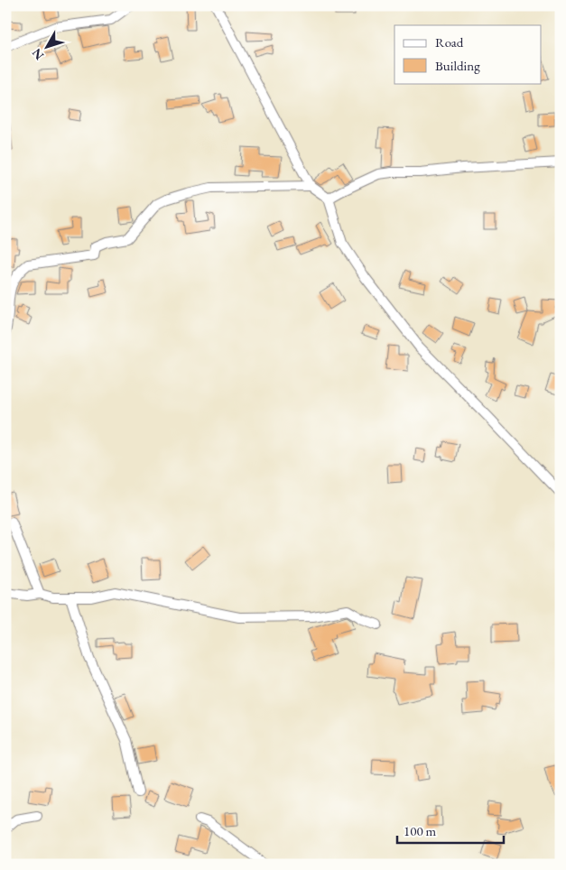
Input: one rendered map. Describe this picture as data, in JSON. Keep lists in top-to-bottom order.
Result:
{
  "legend": ["Road", "Building"],
  "scale_bar": "100 m",
  "north": "bottom left"
}
